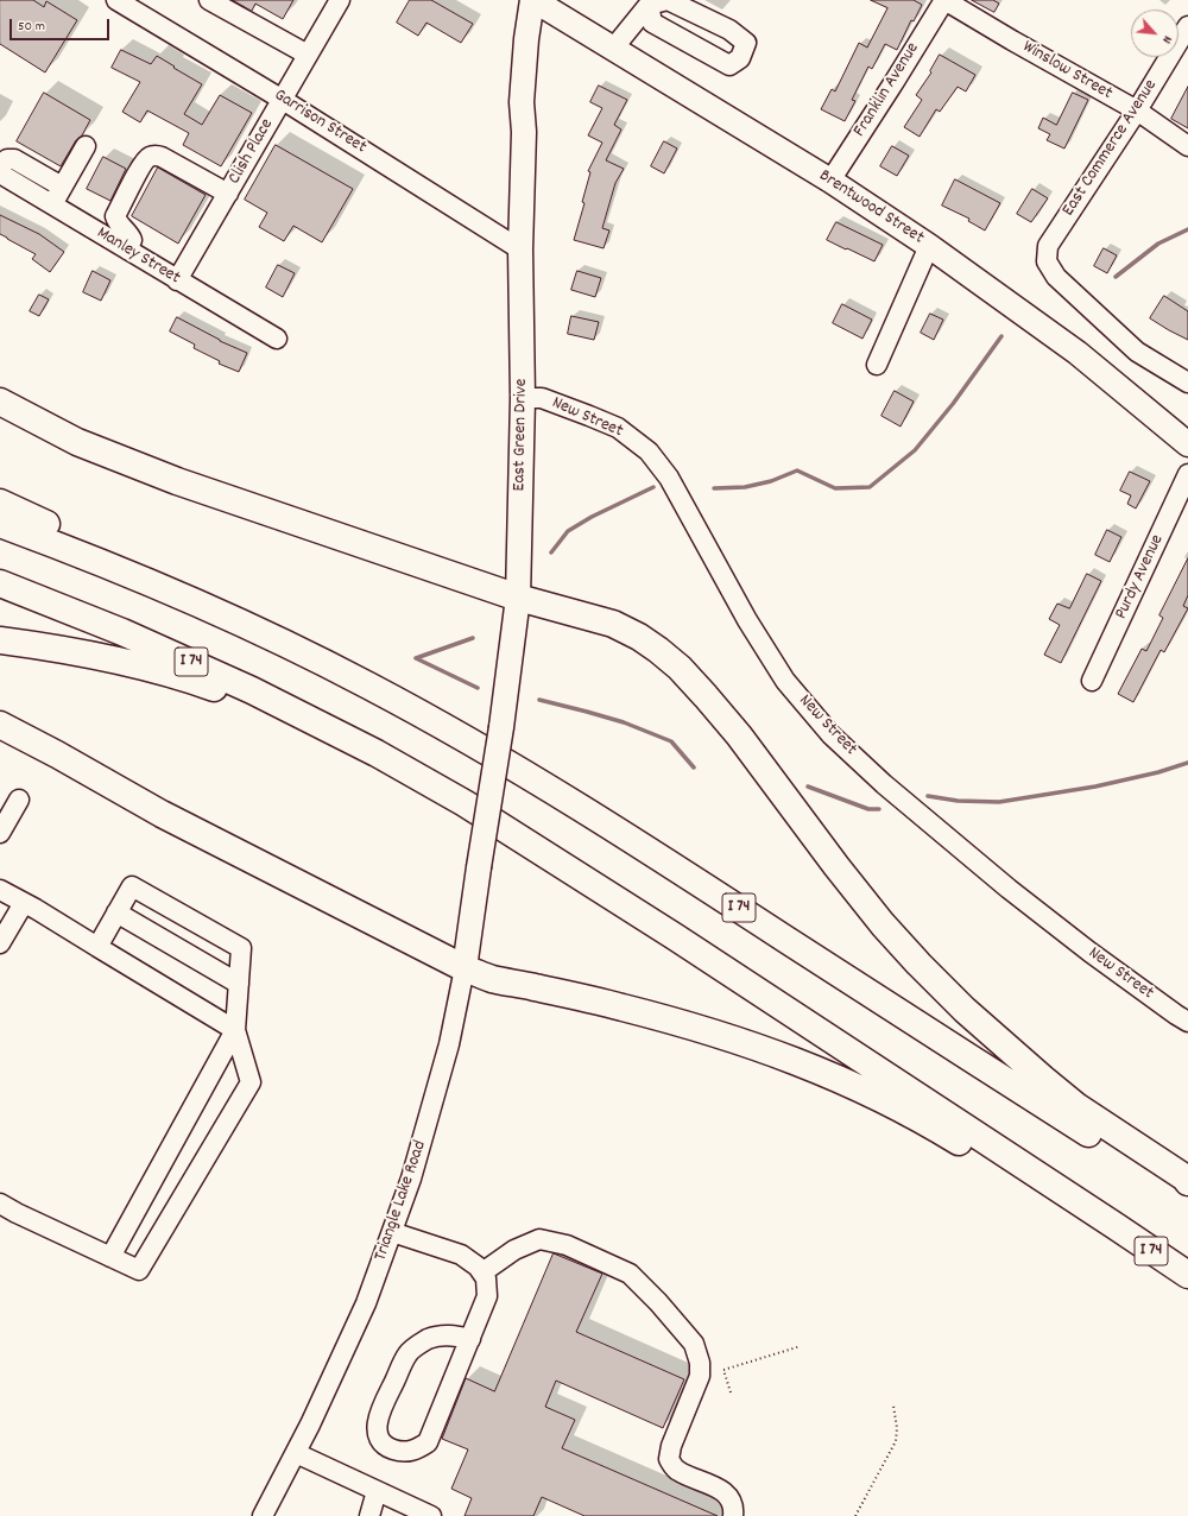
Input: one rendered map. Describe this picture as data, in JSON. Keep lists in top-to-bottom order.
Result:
{
  "streets": {
    "highway": ["I 74"],
    "main road": ["Brentwood Street", "East Green Drive", "Triangle Lake Road"],
    "street": [
      "Winslow Street",
      "Franklin Avenue",
      "Garrison Street",
      "East Commerce Avenue",
      "Clish Place",
      "Manley Street",
      "New Street",
      "Purdy Avenue"
    ]
  },
  "crossings": [
    ["Winslow Street", "Franklin Avenue"],
    ["Winslow Street", "East Commerce Avenue"],
    ["Franklin Avenue", "Brentwood Street"],
    ["Garrison Street", "Clish Place"],
    ["Garrison Street", "East Green Drive"],
    ["Clish Place", "Manley Street"],
    ["Brentwood Street", "East Green Drive"],
    ["New Street", "East Green Drive"],
    ["East Green Drive", "Triangle Lake Road"]
  ],
  "scale_bar": "50 m",
  "north": "bottom right"
}
